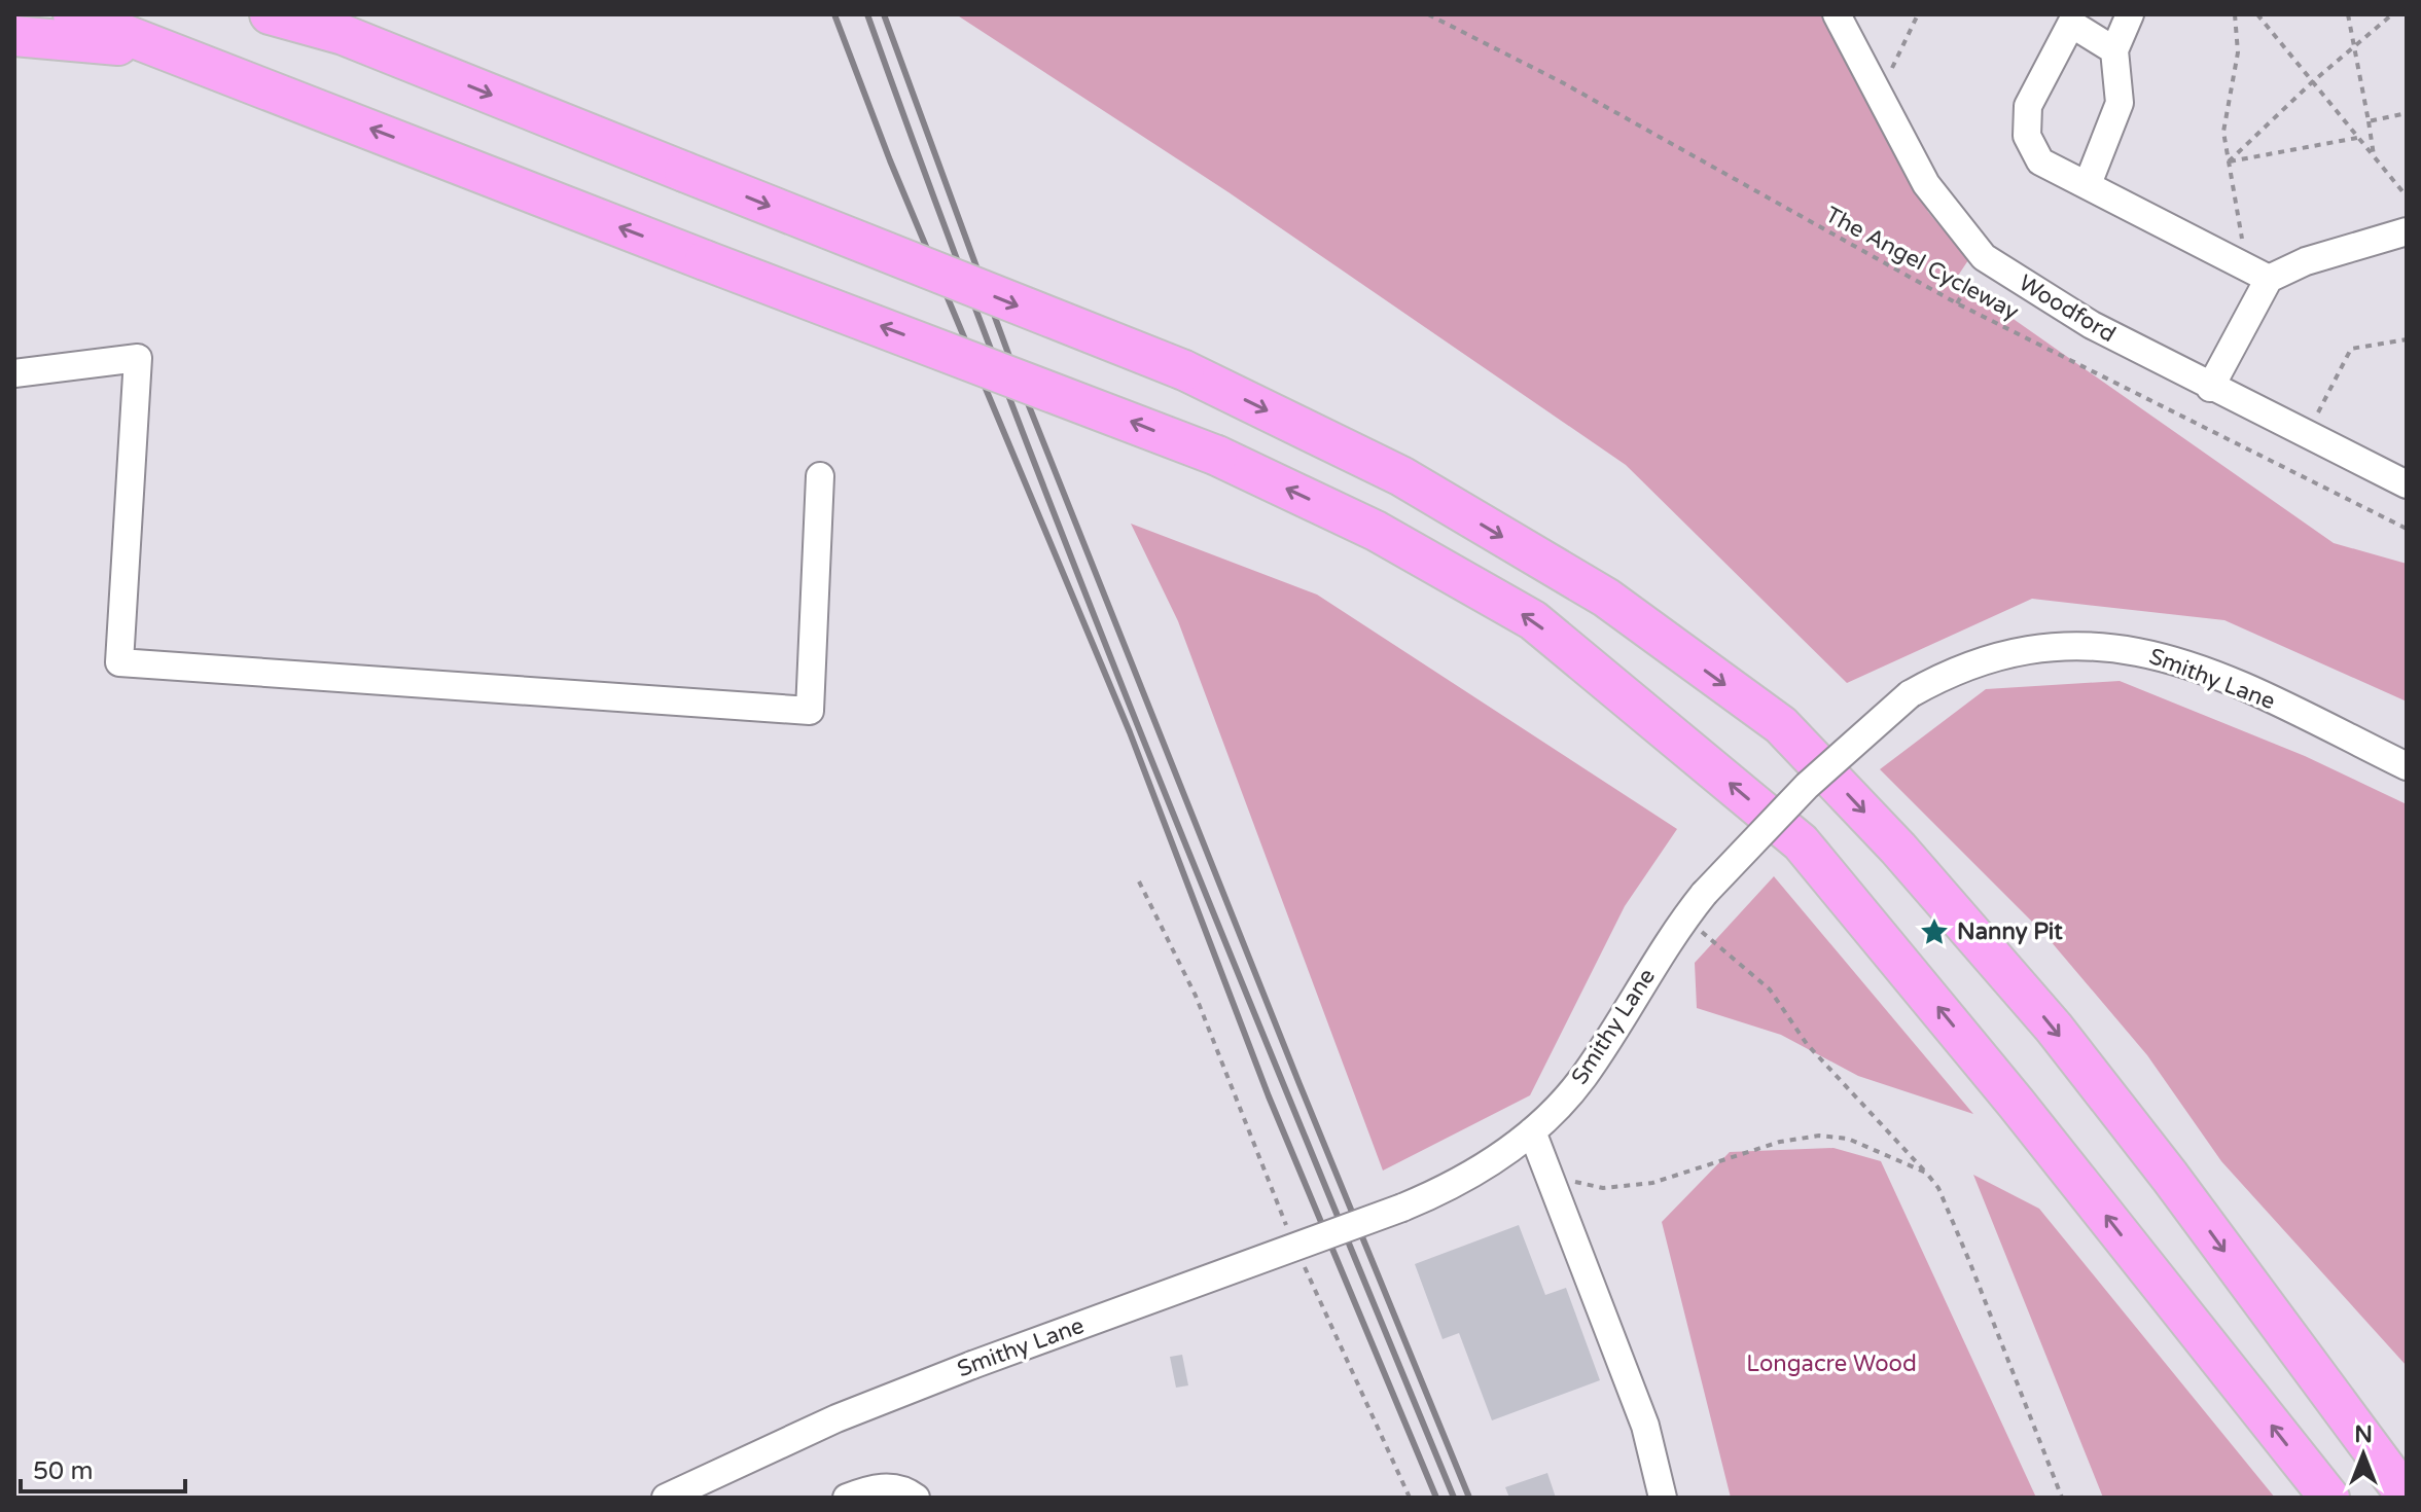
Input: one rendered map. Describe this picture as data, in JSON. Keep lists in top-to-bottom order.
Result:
{
  "streets": {
    "street": ["Woodford", "Smithy Lane"],
    "path": ["The Angel Cycleway"]
  },
  "parks": ["Longacre Wood"],
  "places": {
    "place": ["Nanny Pit"]
  },
  "scale_bar": "50 m",
  "north": "top"
}
